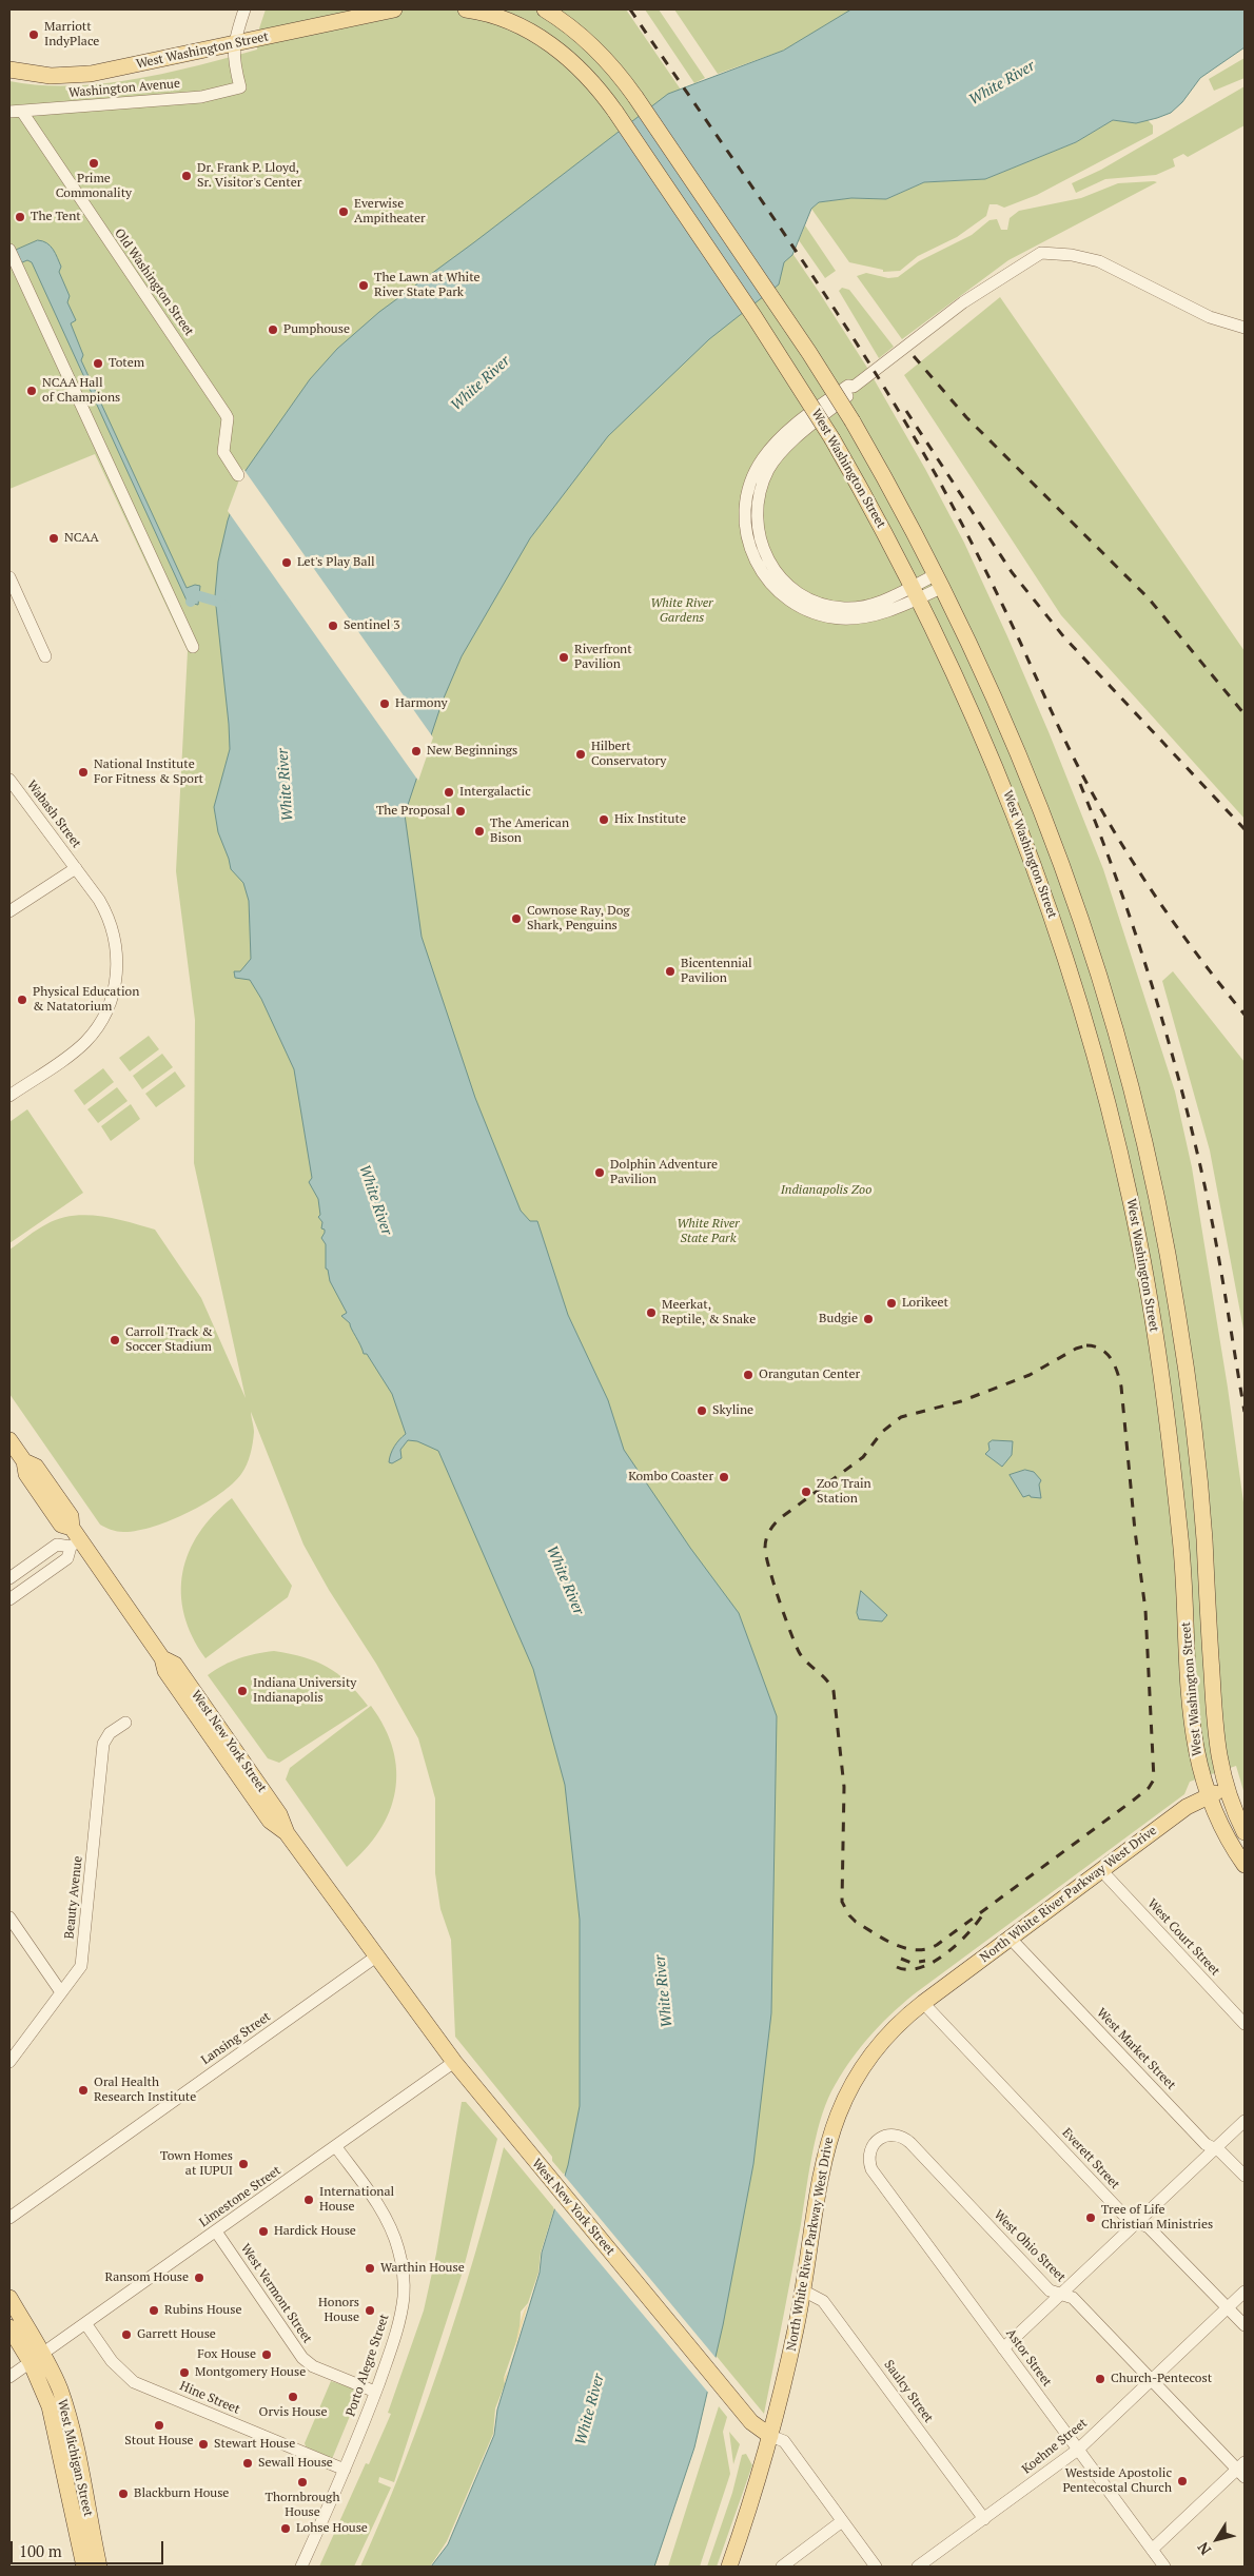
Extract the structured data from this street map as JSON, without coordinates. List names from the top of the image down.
{
  "streets": {
    "main road": [
      "West Washington Street",
      "West New York Street",
      "North White River Parkway West Drive",
      "West Michigan Street"
    ],
    "street": [
      "Washington Avenue",
      "Old Washington Street",
      "Wabash Street",
      "Beauty Avenue",
      "West Court Street",
      "Lansing Street",
      "West Market Street",
      "Everett Street",
      "Limestone Street",
      "West Ohio Street",
      "West Vermont Street",
      "Astor Street",
      "Porto Alegre Street",
      "Saulcy Street",
      "Hine Street",
      "Koehne Street"
    ]
  },
  "crossings": [
    ["West Washington Street", "Washington Avenue"],
    ["West Washington Street", "North White River Parkway West Drive"],
    ["Washington Avenue", "Old Washington Street"],
    ["West New York Street", "North White River Parkway West Drive"],
    ["West New York Street", "Lansing Street"],
    ["West New York Street", "Limestone Street"],
    ["North White River Parkway West Drive", "West Court Street"],
    ["North White River Parkway West Drive", "West Market Street"],
    ["North White River Parkway West Drive", "Everett Street"],
    ["North White River Parkway West Drive", "Saulcy Street"],
    ["Everett Street", "Koehne Street"],
    ["Limestone Street", "West Vermont Street"],
    ["Limestone Street", "Porto Alegre Street"],
    ["Limestone Street", "Hine Street"],
    ["Limestone Street", "West Michigan Street"],
    ["West Ohio Street", "Astor Street"],
    ["West Ohio Street", "Koehne Street"],
    ["West Vermont Street", "Porto Alegre Street"],
    ["Astor Street", "Koehne Street"],
    ["Porto Alegre Street", "Hine Street"],
    ["Saulcy Street", "Koehne Street"]
  ],
  "water": ["White River"],
  "parks": ["White River Gardens", "Indianapolis Zoo", "White River State Park"],
  "places": [
    "Marriott IndyPlace",
    "Prime Commonality",
    "Dr. Frank P. Lloyd, Sr. Visitor's Center",
    "Everwise Ampitheater",
    "The Tent",
    "The Lawn at White River State Park",
    "Pumphouse",
    "Totem",
    "NCAA Hall of Champions",
    "NCAA",
    "Let's Play Ball",
    "Sentinel 3",
    "Riverfront Pavilion",
    "Harmony",
    "New Beginnings",
    "Hilbert Conservatory",
    "National Institute For Fitness & Sport",
    "Intergalactic",
    "The Proposal",
    "Hix Institute",
    "The American Bison",
    "Cownose Ray, Dog Shark, Penguins",
    "Bicentennial Pavilion",
    "Physical Education & Natatorium",
    "Dolphin Adventure Pavilion",
    "Lorikeet",
    "Meerkat, Reptile, & Snake",
    "Budgie",
    "Carroll Track & Soccer Stadium",
    "Orangutan Center",
    "Skyline",
    "Kombo Coaster",
    "Zoo Train Station",
    "Indiana University Indianapolis",
    "Oral Health Research Institute",
    "Town Homes at IUPUI",
    "International House",
    "Tree of Life Christian Ministries",
    "Hardick House",
    "Warthin House",
    "Ransom House",
    "Rubins House",
    "Honors House",
    "Garrett House",
    "Fox House",
    "Montgomery House",
    "Church-Pentecost",
    "Orvis House",
    "Stout House",
    "Stewart House",
    "Sewall House",
    "Westside Apostolic Pentecostal Church",
    "Thornbrough House",
    "Blackburn House",
    "Lohse House"
  ],
  "scale_bar": "100 m",
  "north": "bottom left"
}
